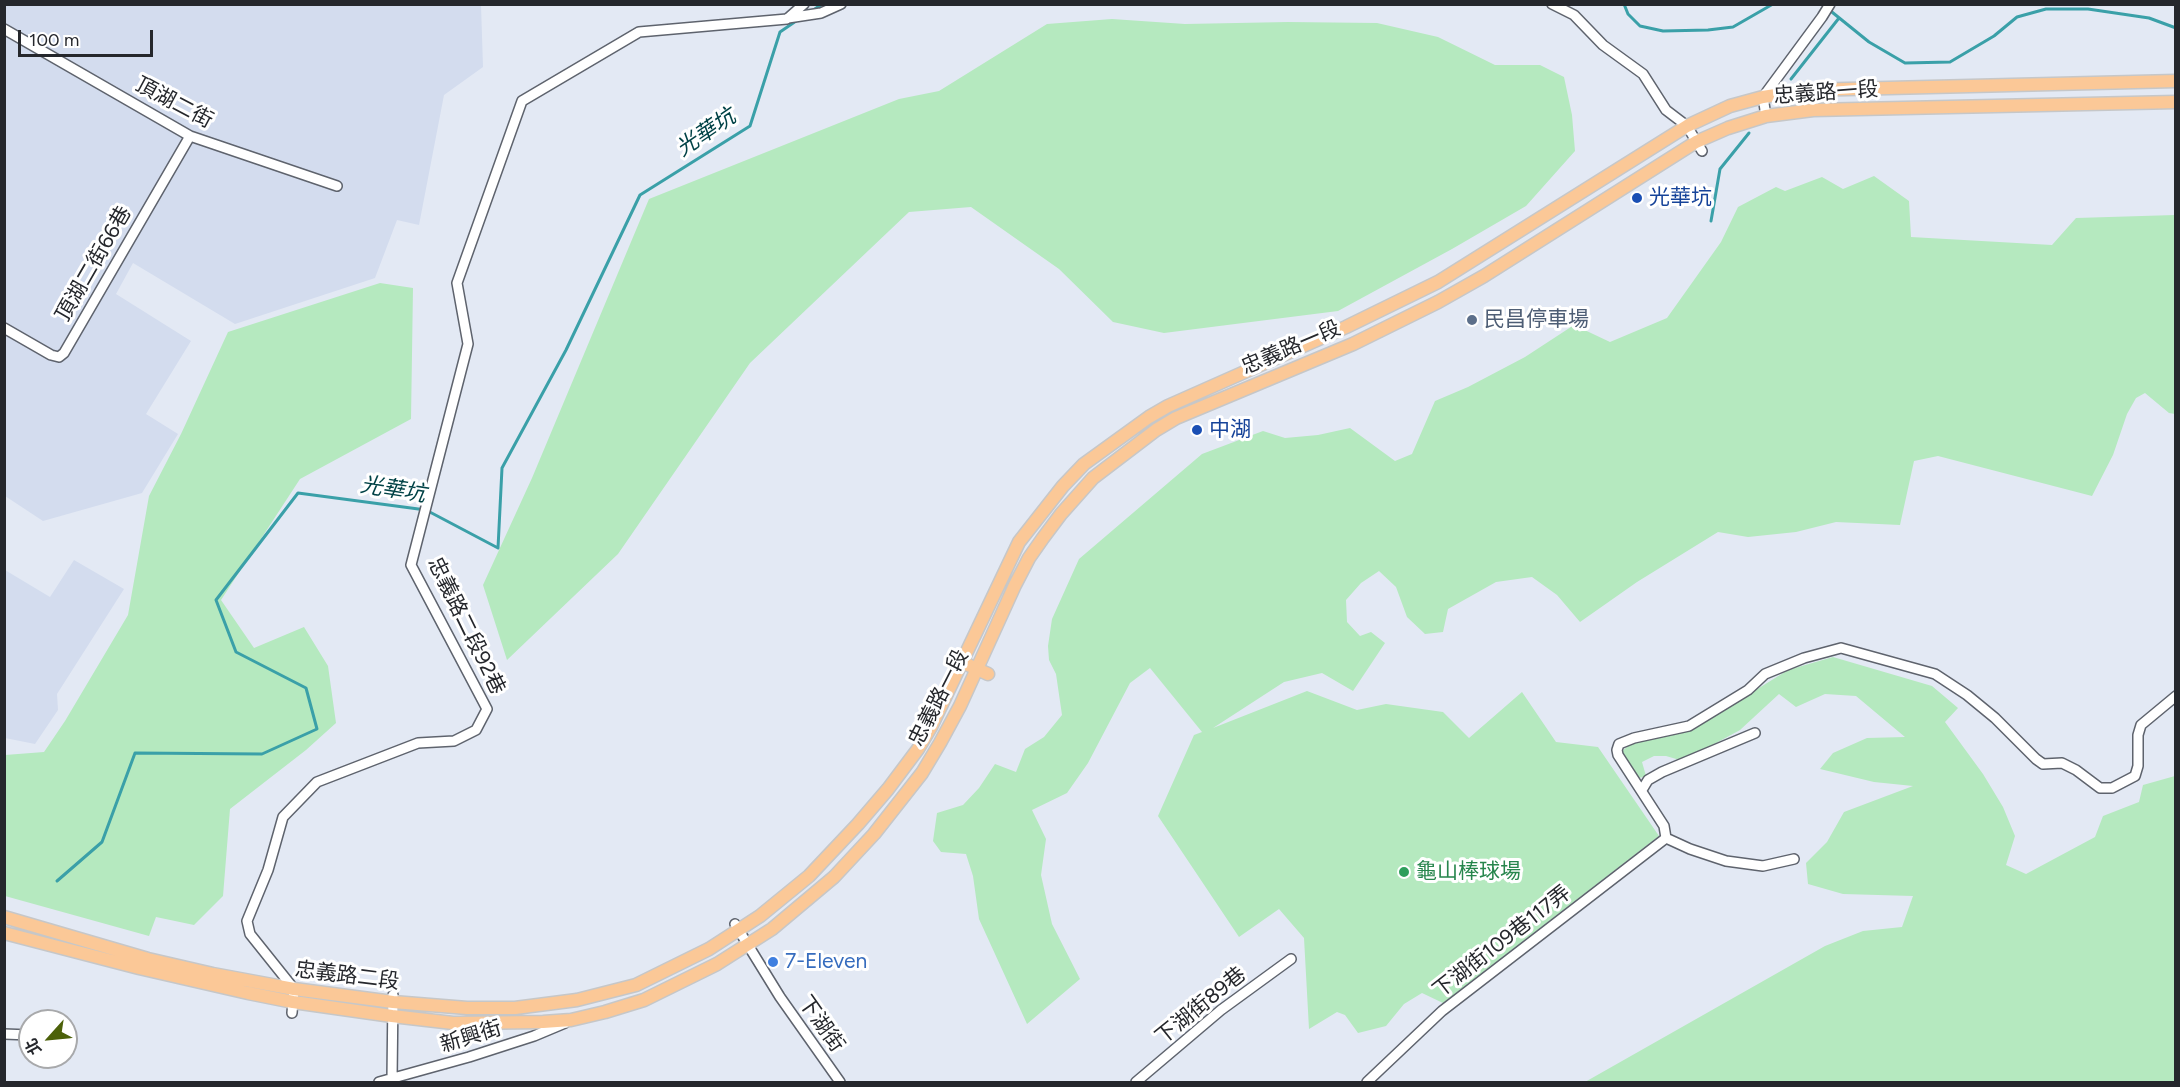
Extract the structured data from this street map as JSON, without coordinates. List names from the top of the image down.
{
  "streets": {
    "main road": ["忠義路一段", "忠義路二段"],
    "street": [
      "頂湖二街",
      "頂湖二街66巷",
      "忠義路二段92巷",
      "下湖街109巷117弄",
      "下湖街89巷",
      "下湖街",
      "新興街"
    ]
  },
  "crossings": [
    ["忠義路一段", "忠義路二段"],
    ["忠義路一段", "下湖街"],
    ["頂湖二街", "頂湖二街66巷"],
    ["忠義路二段92巷", "忠義路二段"],
    ["忠義路二段", "下湖街"],
    ["忠義路二段", "新興街"]
  ],
  "water": ["光華坑"],
  "places": [
    "光華坑",
    "民昌停車場",
    "中湖",
    "龜山棒球場",
    "7-Eleven"
  ],
  "scale_bar": "100 m",
  "north": "bottom left"
}
